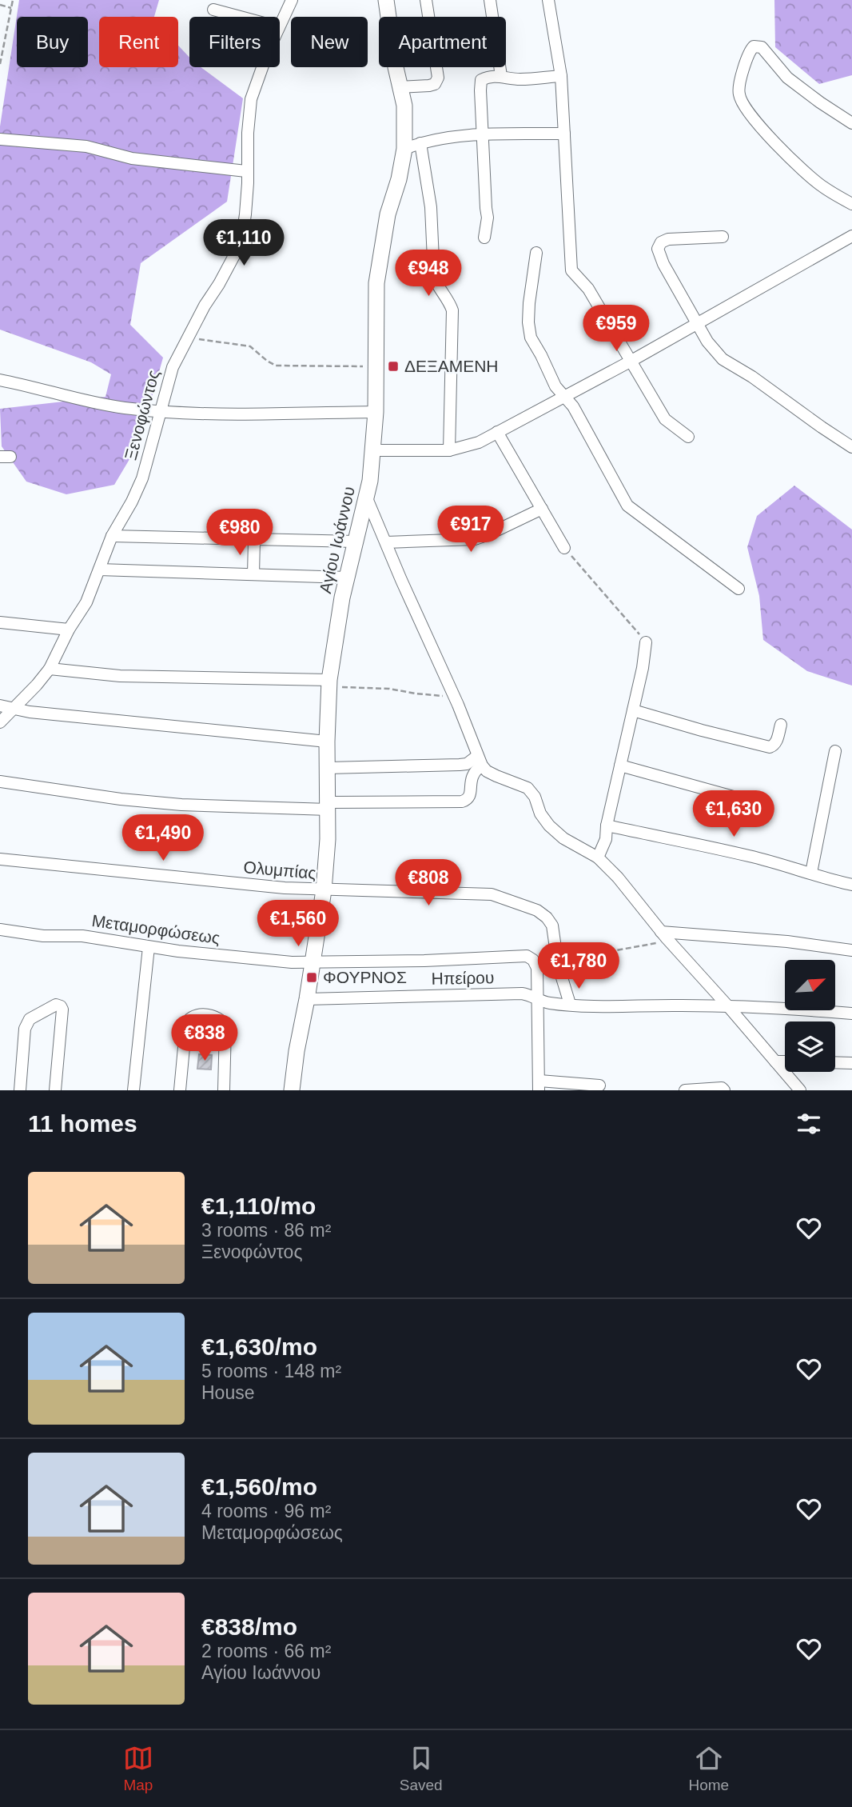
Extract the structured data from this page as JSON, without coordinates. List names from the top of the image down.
{
  "streets": {
    "street": [
      "Ξενοφώντος",
      "Αγίου Ιωάννου",
      "Ολυμπίας",
      "Μεταμορφώσεως",
      "Ηπείρου"
    ]
  },
  "crossings": [
    ["Αγίου Ιωάννου", "Ολυμπίας"],
    ["Αγίου Ιωάννου", "Μεταμορφώσεως"],
    ["Αγίου Ιωάννου", "Ηπείρου"],
    ["Μεταμορφώσεως", "Ηπείρου"]
  ],
  "places": {
    "transit": ["ΔΕΞΑΜΕΝΗ", "ΦΟΥΡΝΟΣ"]
  },
  "north": "top right",
  "page": {
    "chip": [
      "Buy",
      "Rent",
      "Filters",
      "New",
      "Apartment"
    ],
    "price": [
      "€1,110",
      "€948",
      "€959",
      "€917",
      "€980",
      "€1,630",
      "€1,490",
      "€808",
      "€1,560",
      "€1,780",
      "€838"
    ],
    "heading": "11 homes",
    "list": [
      {
        "name": "€1,110/mo",
        "note": "3 rooms · 86 m² · Ξενοφώντος"
      },
      {
        "name": "€1,630/mo",
        "note": "5 rooms · 148 m² · House"
      },
      {
        "name": "€1,560/mo",
        "note": "4 rooms · 96 m² · Μεταμορφώσεως"
      },
      {
        "name": "€838/mo",
        "note": "2 rooms · 66 m² · Αγίου Ιωάννου"
      }
    ],
    "tabs": ["Map", "Saved", "Home"]
  }
}
